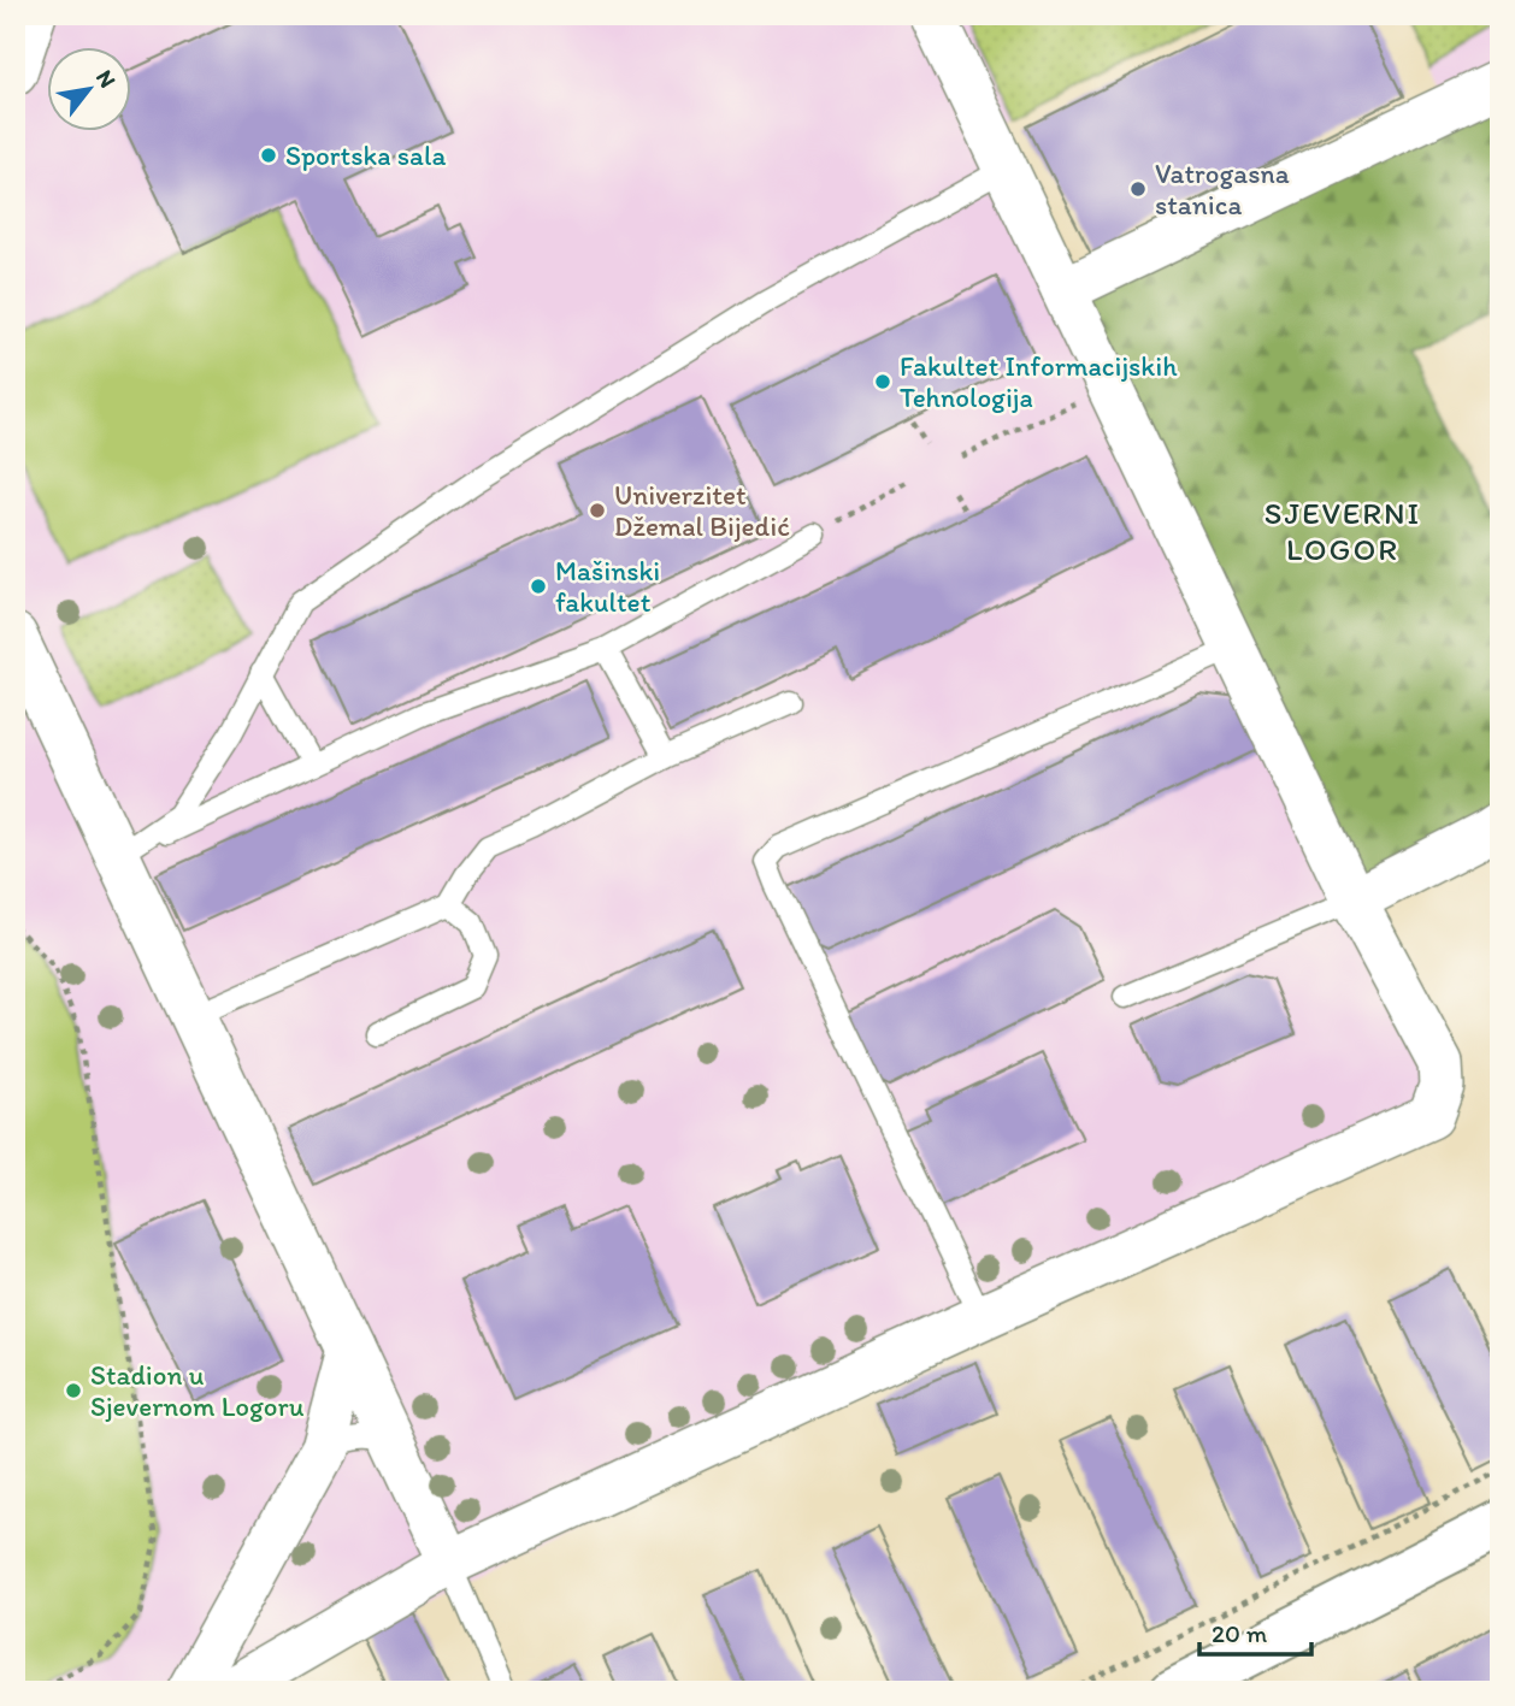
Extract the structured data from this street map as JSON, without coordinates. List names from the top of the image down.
{
  "districts": ["SJEVERNI LOGOR"],
  "places": [
    "Sportska sala",
    "Vatrogasna stanica",
    "Fakultet Informacijskih Tehnologija",
    "Univerzitet Džemal Bijedić",
    "Mašinski fakultet",
    "Stadion u Sjevernom Logoru"
  ],
  "scale_bar": "20 m",
  "north": "top right"
}
